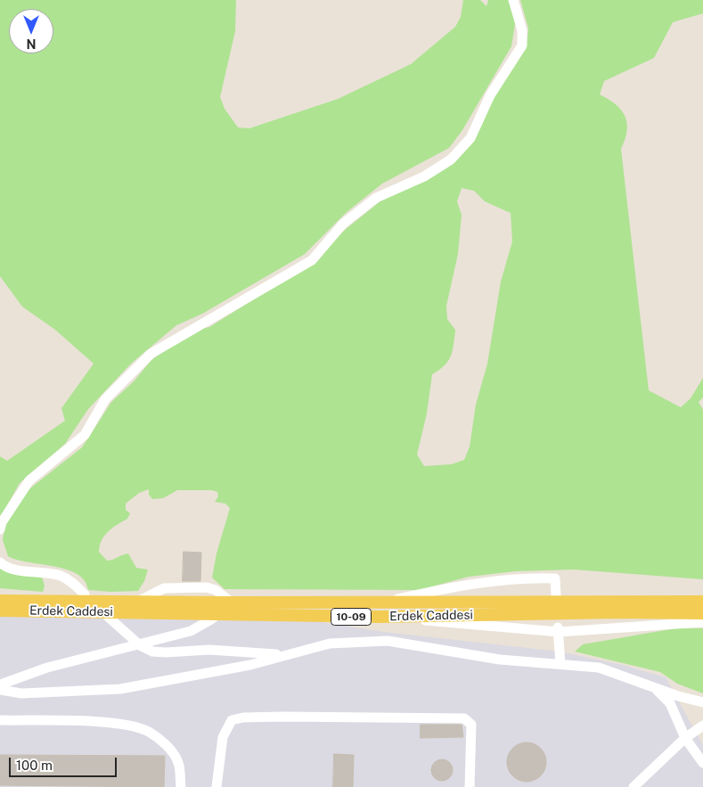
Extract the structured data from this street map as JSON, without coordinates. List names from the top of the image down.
{
  "streets": {
    "main road": ["Erdek Caddesi", "10-09"]
  },
  "scale_bar": "100 m",
  "north": "bottom"
}
